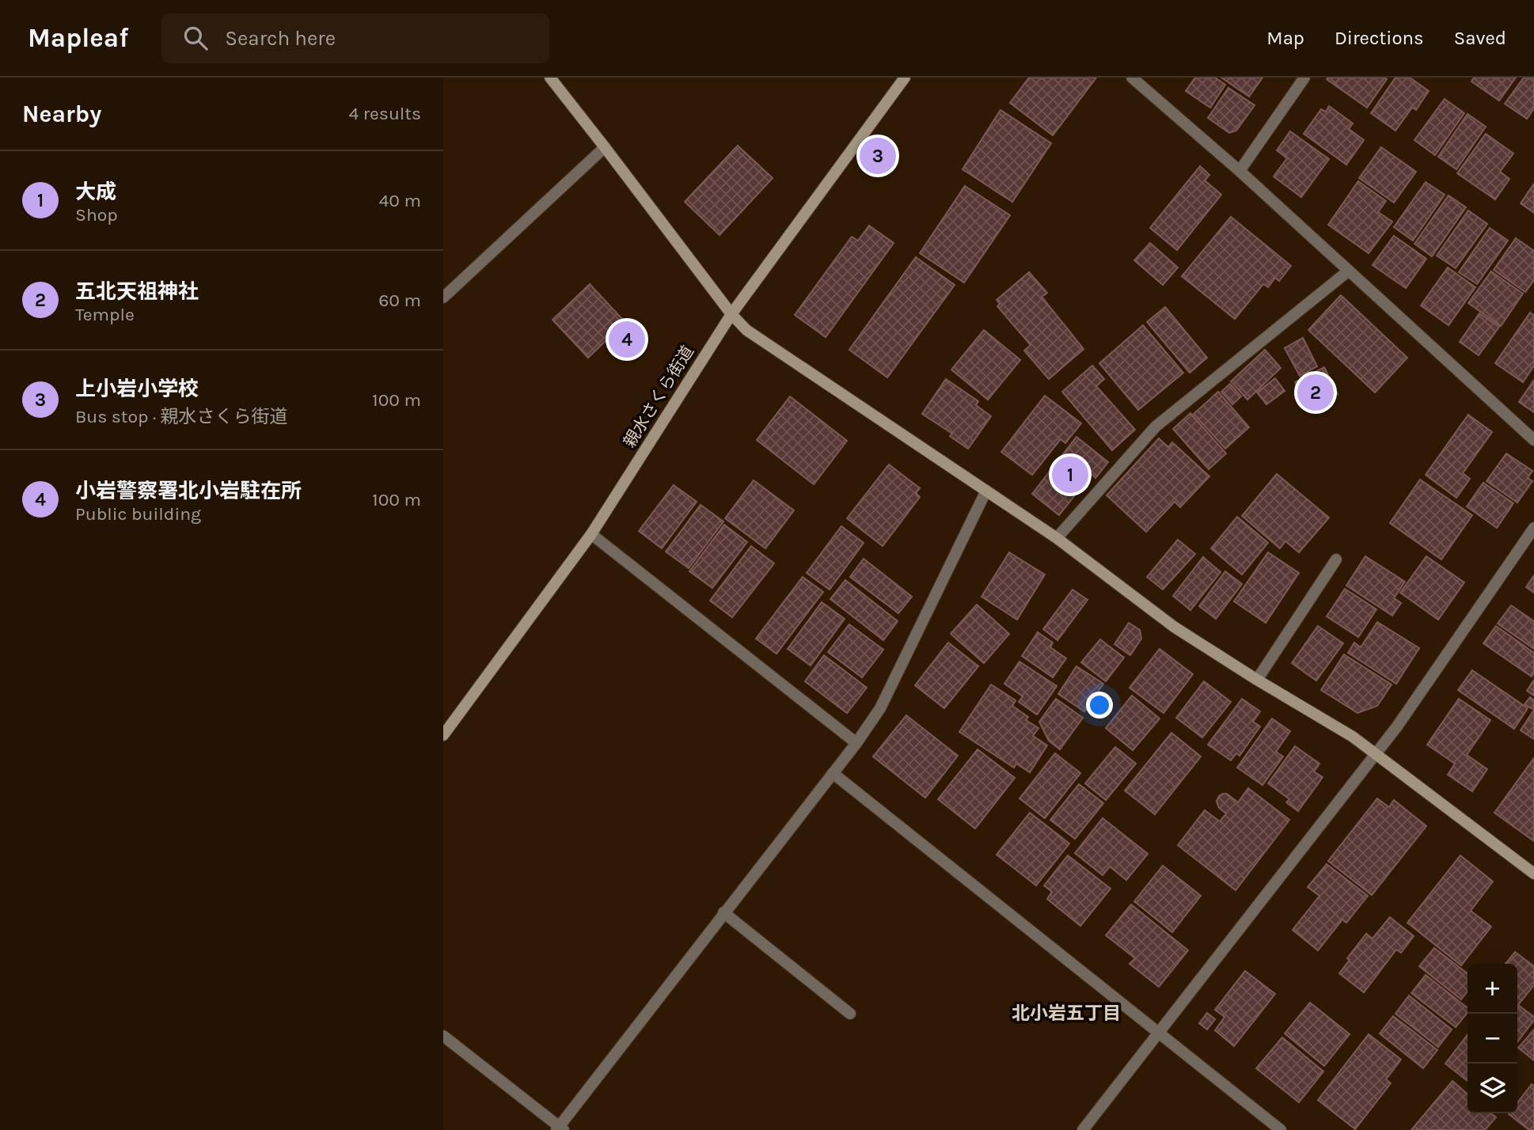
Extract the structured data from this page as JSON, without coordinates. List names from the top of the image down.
{
  "streets": {
    "street": ["親水さくら街道"]
  },
  "districts": ["北小岩五丁目"],
  "page": {
    "header": "Mapleaf",
    "search": "Search here",
    "nav": ["Map", "Directions", "Saved"],
    "heading": ["Nearby", "4 results"],
    "pins": [
      "3",
      "4",
      "2",
      "1"
    ],
    "list": [
      {
        "mark": "1",
        "name": "大成",
        "note": "Shop",
        "value": "40 m"
      },
      {
        "mark": "2",
        "name": "五北天祖神社",
        "note": "Temple",
        "value": "60 m"
      },
      {
        "mark": "3",
        "name": "上小岩小学校",
        "note": "Bus stop · 親水さくら街道",
        "value": "100 m"
      },
      {
        "mark": "4",
        "name": "小岩警察署北小岩駐在所",
        "note": "Public building",
        "value": "100 m"
      }
    ],
    "map_buttons": ["+", "−"]
  }
}
